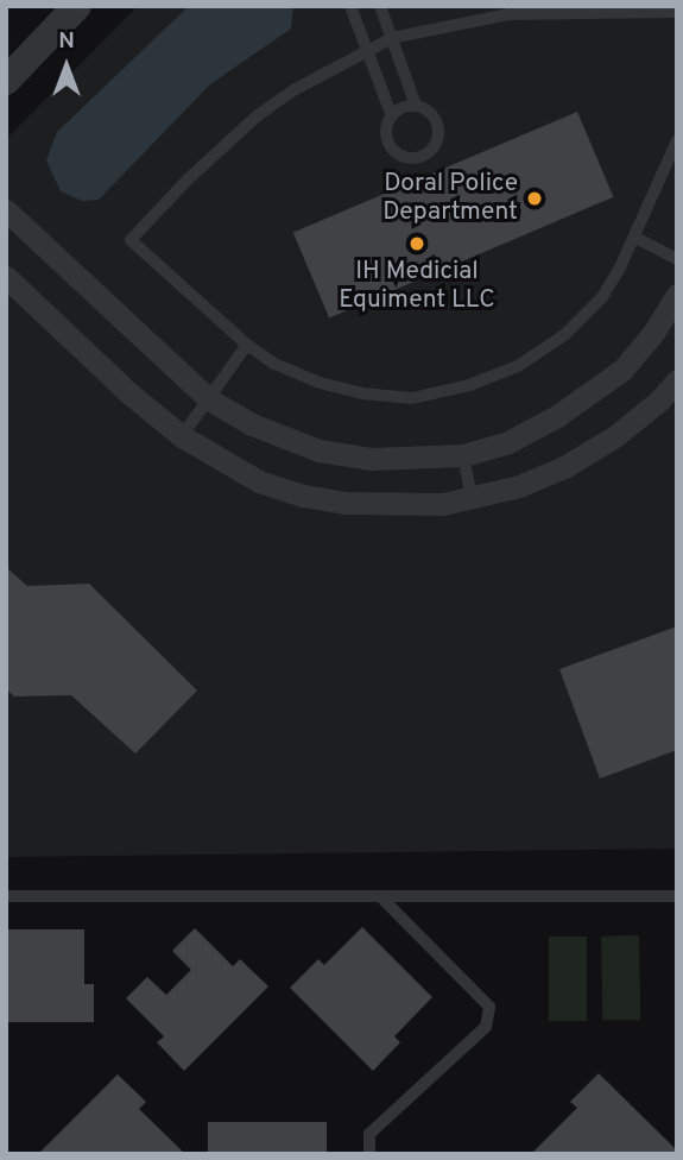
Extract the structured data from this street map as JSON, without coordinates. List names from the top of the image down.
{
  "places": ["Doral Police Department", "IH Medicial Equiment LLC"],
  "north": "top"
}
